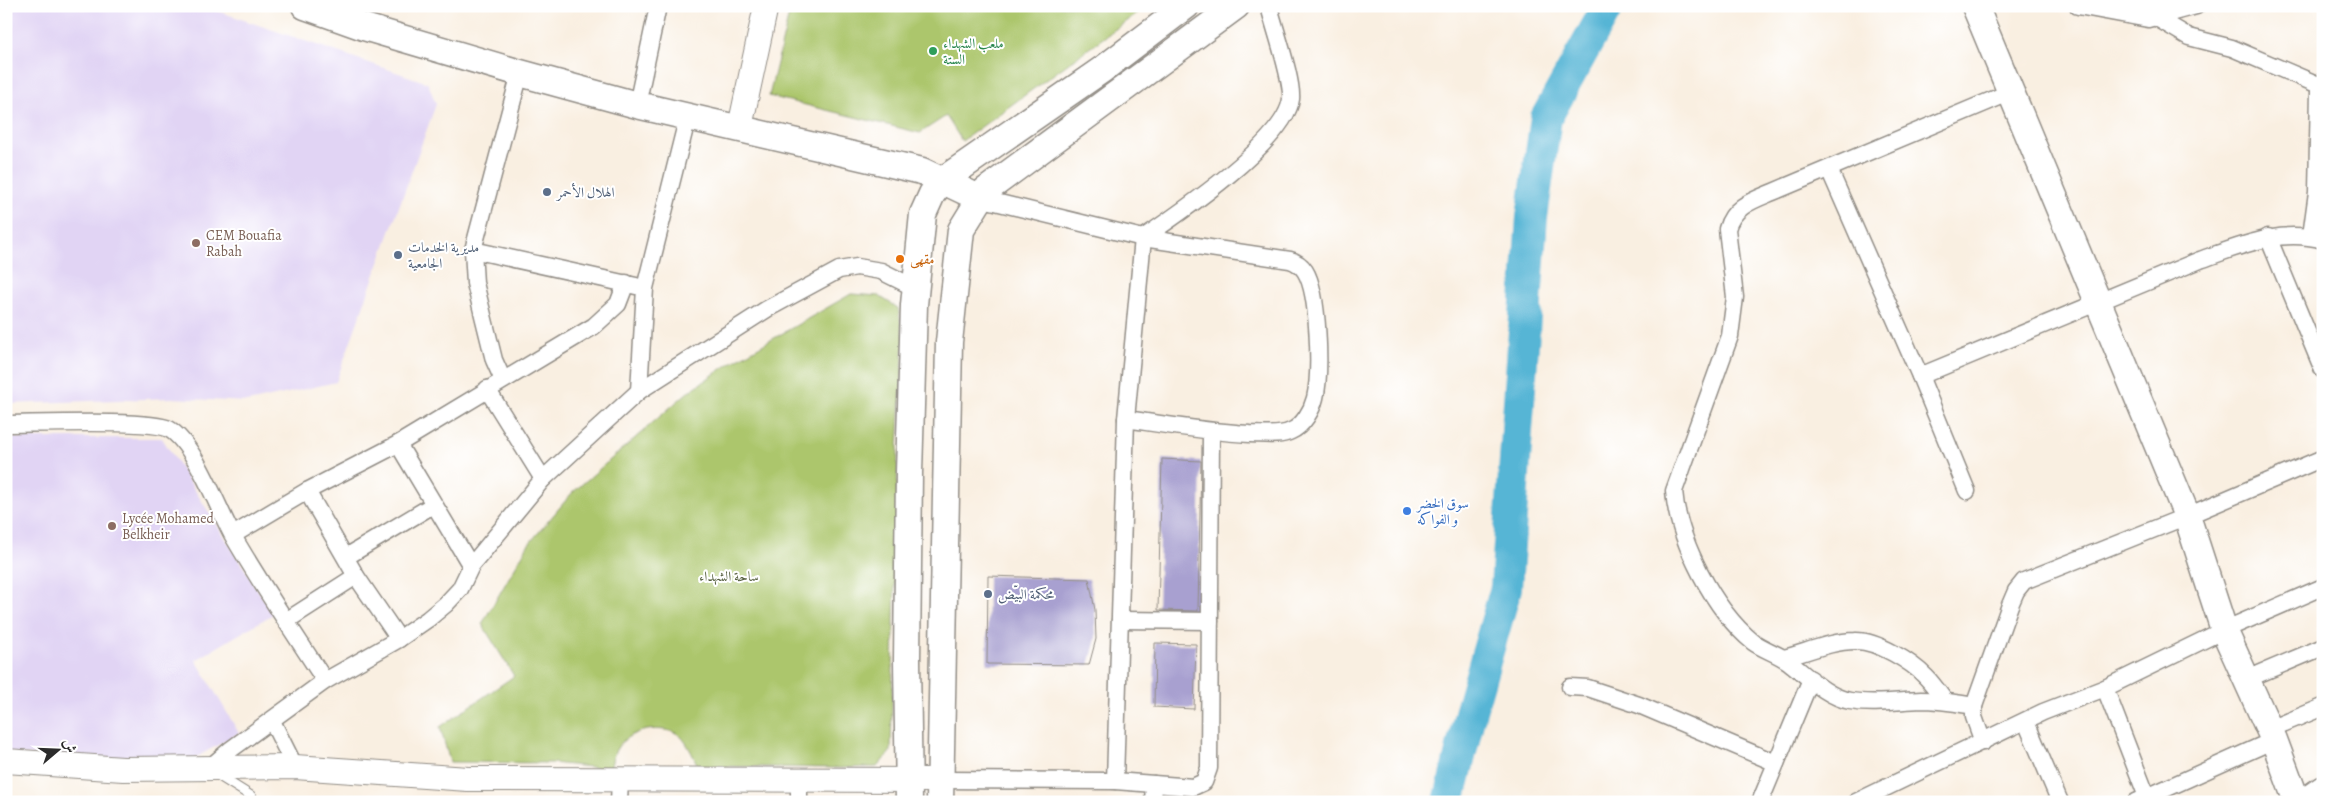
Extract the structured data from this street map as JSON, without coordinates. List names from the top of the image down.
{
  "parks": ["ساحة الشهداء"],
  "places": [
    "ملعب الشهداء الستة",
    "الهلال الأحمر",
    "CEM Bouafia Rabah",
    "مديرية الخدمات الجامعية",
    "مقهى",
    "سوق الخضر و الفواكه",
    "Lycée Mohamed Belkheir",
    "محكمة البيّض"
  ],
  "north": "right"
}
